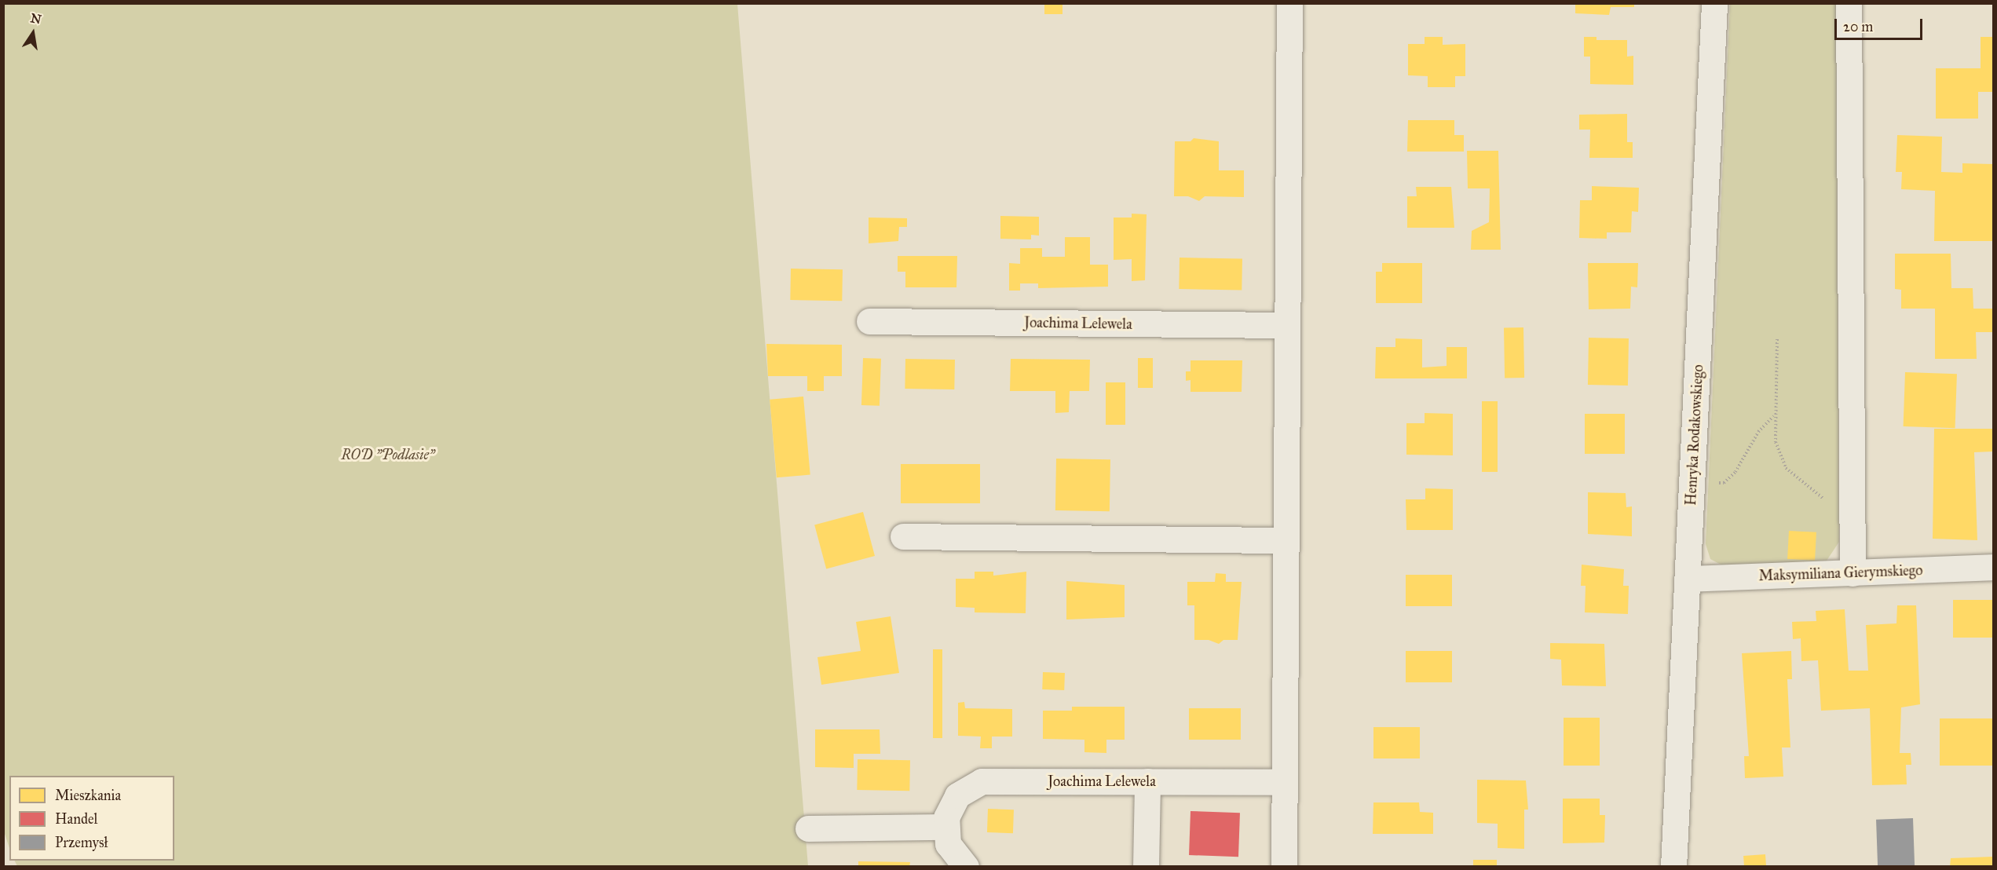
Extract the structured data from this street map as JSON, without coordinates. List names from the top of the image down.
{
  "streets": {
    "street": ["Joachima Lelewela", "Henryka Rodakowskiego", "Maksymiliana Gierymskiego"]
  },
  "crossings": [
    ["Henryka Rodakowskiego", "Maksymiliana Gierymskiego"]
  ],
  "parks": ["ROD \"Podlasie\""],
  "legend": ["Mieszkania", "Handel", "Przemysł"],
  "scale_bar": "20 m",
  "north": "top"
}
